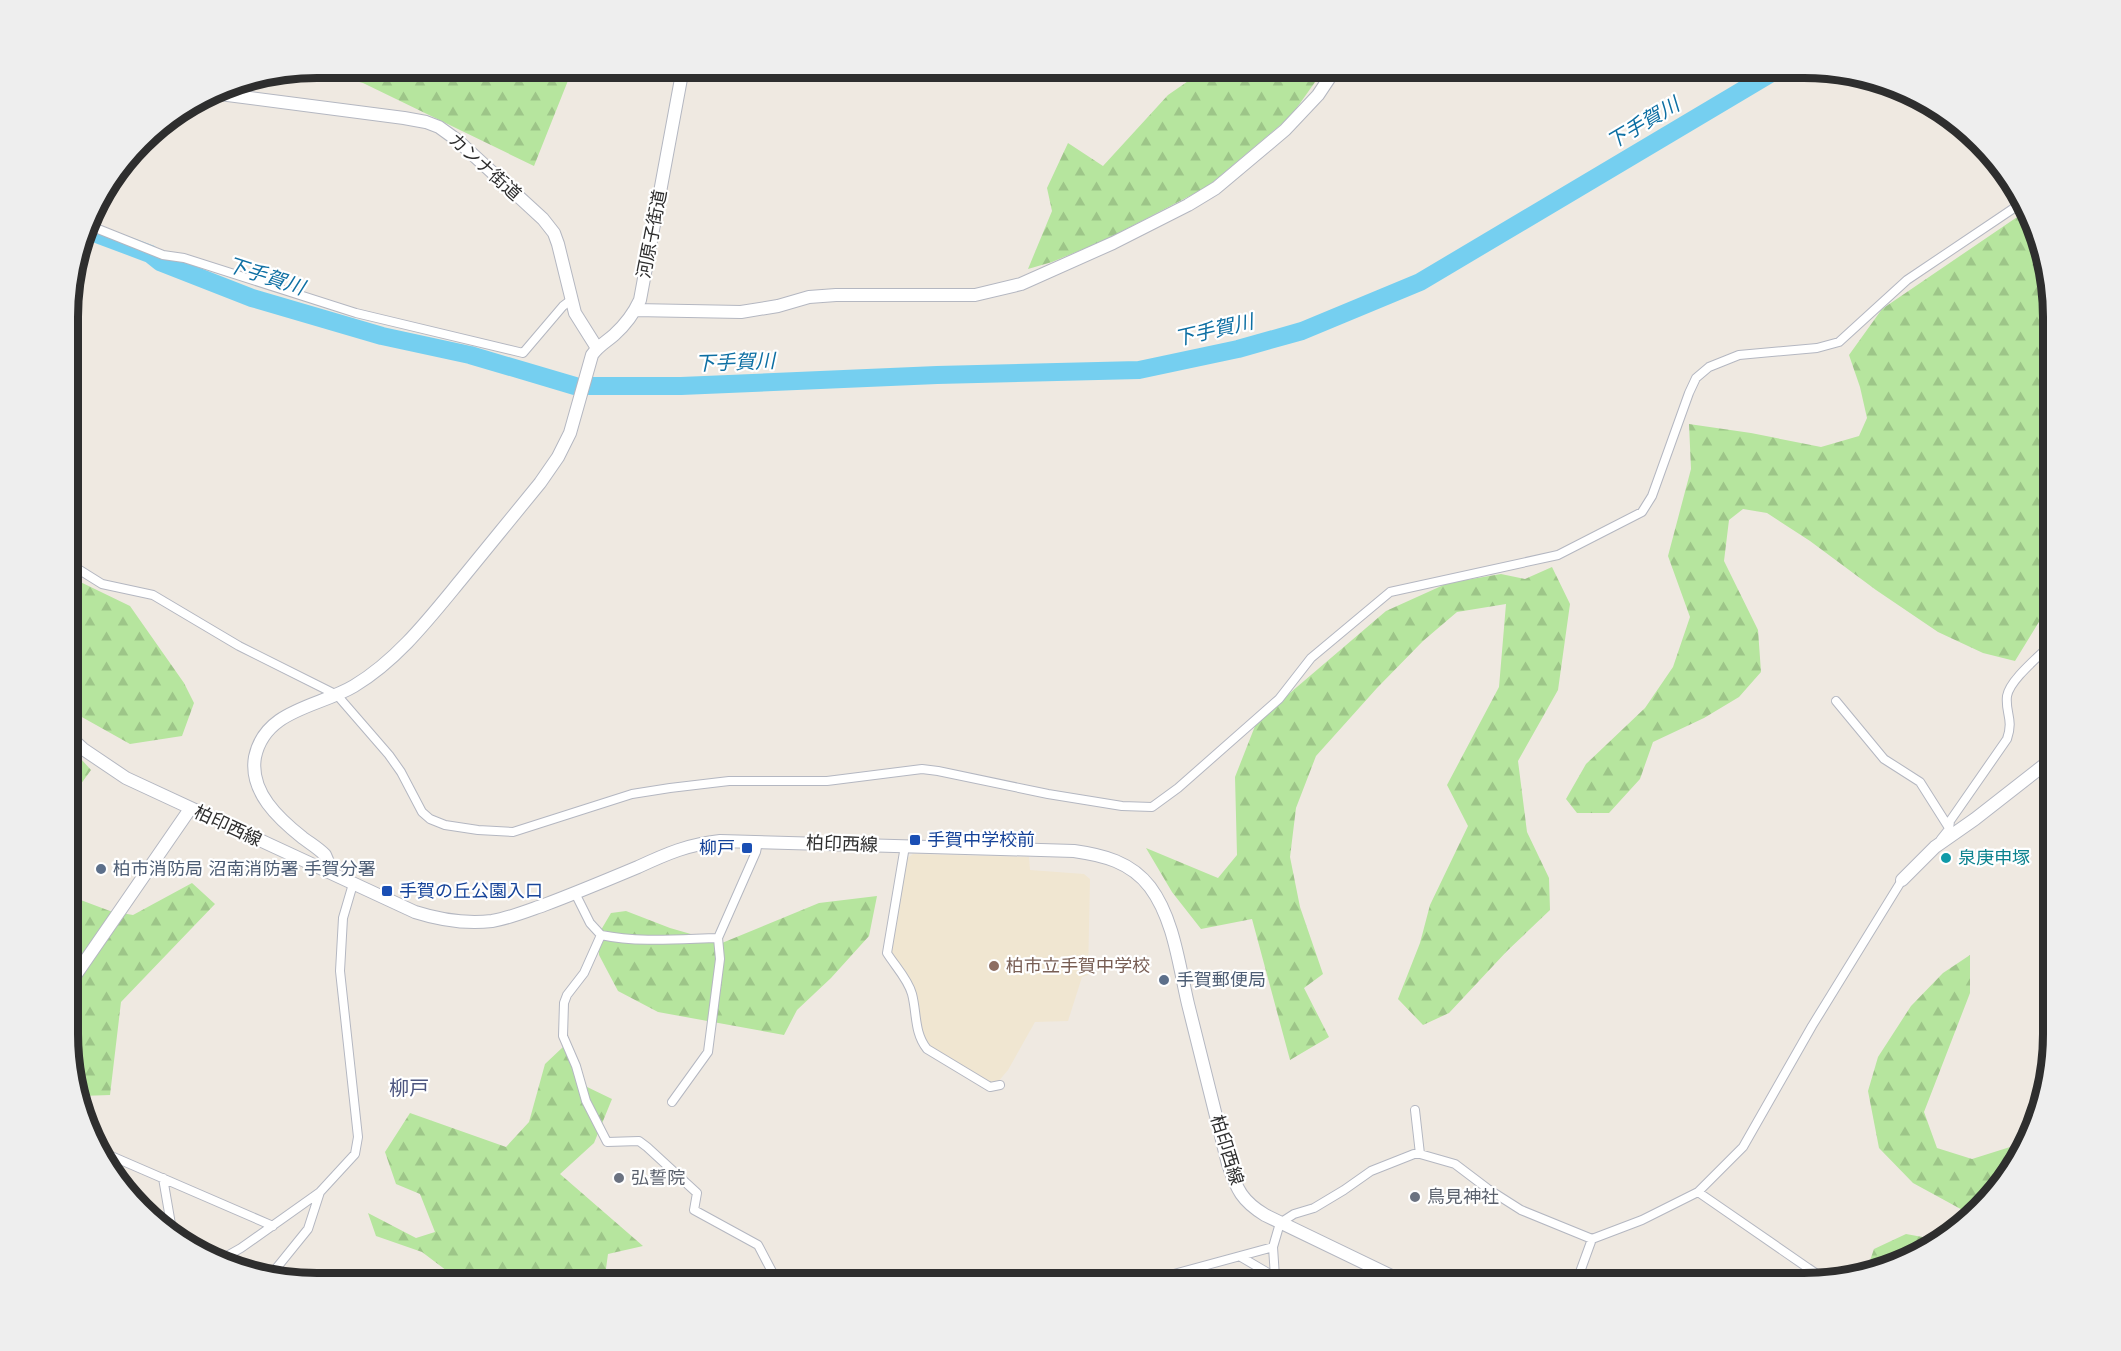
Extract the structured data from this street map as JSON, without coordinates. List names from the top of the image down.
{
  "streets": {
    "street": ["カンナ街道", "河原子街道", "柏印西線"]
  },
  "crossings": [
    ["カンナ街道", "河原子街道"],
    ["河原子街道", "柏印西線"]
  ],
  "districts": ["柳戸"],
  "water": ["下手賀川"],
  "places": {
    "transit": ["手賀中学校前", "柳戸", "手賀の丘公園入口"],
    "other": [
      "泉庚申塚",
      "柏市消防局 沼南消防署 手賀分署",
      "柏市立手賀中学校",
      "手賀郵便局",
      "弘誓院",
      "鳥見神社"
    ]
  }
}
